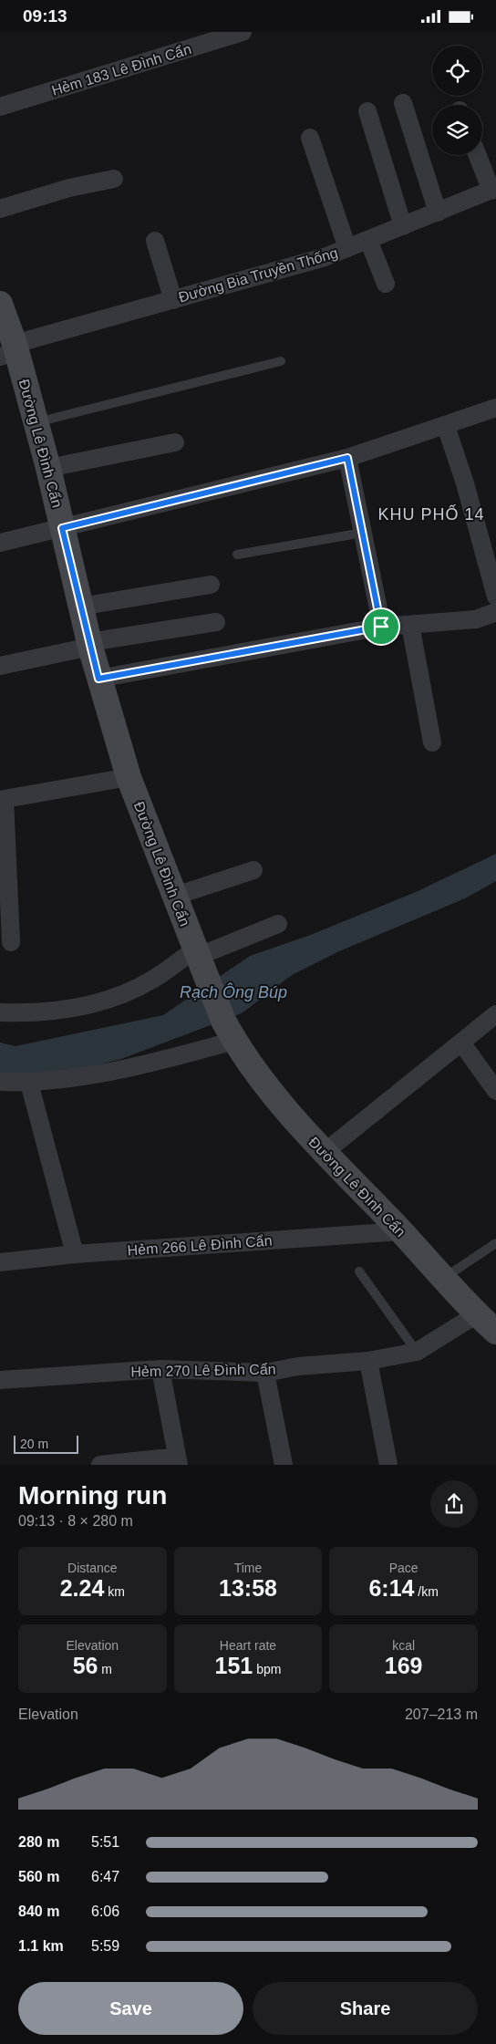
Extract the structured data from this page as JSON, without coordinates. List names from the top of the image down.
{
  "streets": {
    "street": [
      "Hẻm 183 Lê Đình Cẩn",
      "Đường Bia Truyền Thống",
      "Đường Lê Đình Cẩn",
      "Hẻm 266 Lê Đình Cẩn",
      "Hẻm 270 Lê Đình Cẩn"
    ]
  },
  "crossings": [
    ["Đường Bia Truyền Thống", "Đường Lê Đình Cẩn"],
    ["Đường Lê Đình Cẩn", "Hẻm 266 Lê Đình Cẩn"],
    ["Đường Lê Đình Cẩn", "Hẻm 270 Lê Đình Cẩn"]
  ],
  "districts": ["KHU PHỐ 14"],
  "water": ["Rạch Ông Búp"],
  "scale_bar": "20 m",
  "page": {
    "status": "09:13",
    "scale": "20 m",
    "heading": ["Morning run", "09:13 · 8 × 280 m"],
    "stats": [
      ["Distance", "2.24 km"],
      ["Time", "13:58"],
      ["Pace", "6:14 /km"],
      ["Elevation", "56 m"],
      ["Heart rate", "151 bpm"],
      ["kcal", "169"]
    ],
    "chart": ["Elevation", "207–213 m"],
    "list": [
      {
        "name": "280 m",
        "note": "5:51"
      },
      {
        "name": "560 m",
        "note": "6:47"
      },
      {
        "name": "840 m",
        "note": "6:06"
      },
      {
        "name": "1.1 km",
        "note": "5:59"
      }
    ],
    "buttons": ["Save", "Share"]
  }
}
